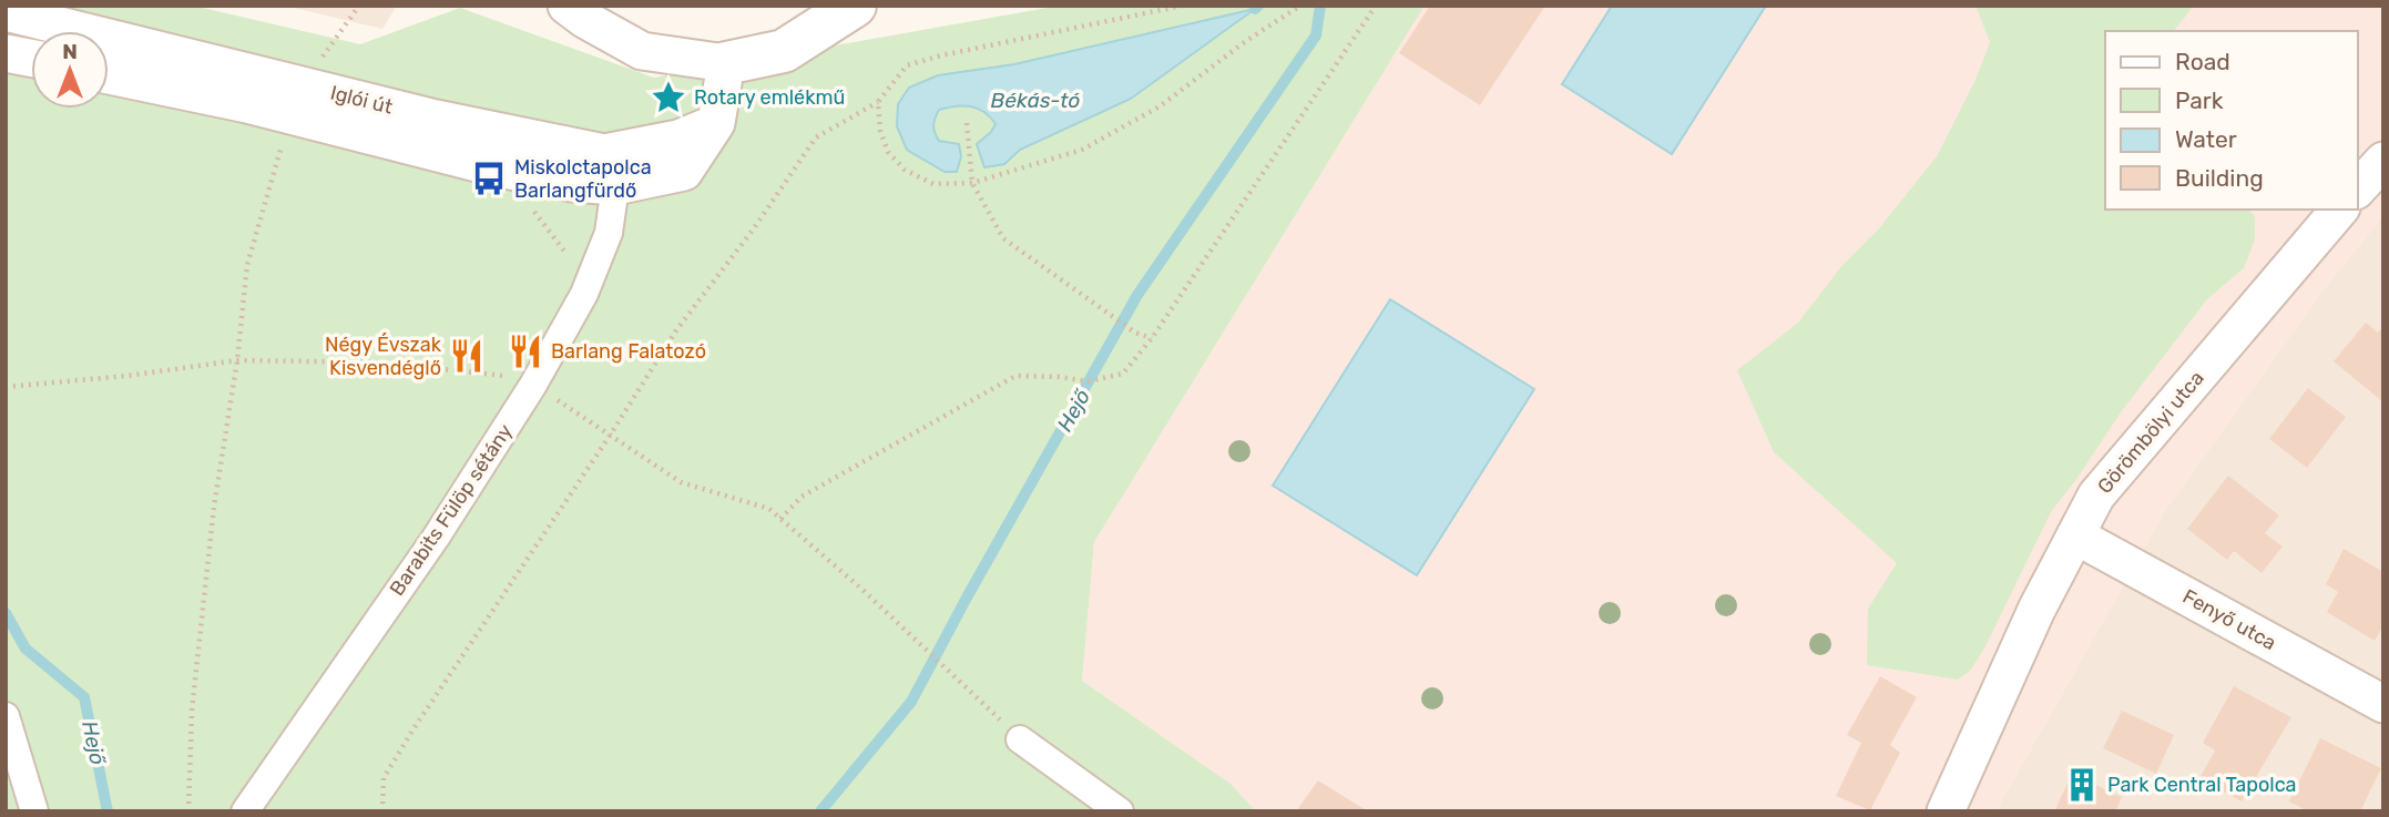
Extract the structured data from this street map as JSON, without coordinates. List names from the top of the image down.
{
  "streets": {
    "street": [
      "Iglói út",
      "Görömbölyi utca",
      "Barabits Fülöp sétány",
      "Fenyő utca"
    ]
  },
  "crossings": [
    ["Iglói út", "Barabits Fülöp sétány"],
    ["Görömbölyi utca", "Fenyő utca"]
  ],
  "water": ["Békás-tó", "Hejő"],
  "places": {
    "place": ["Rotary emlékmű"],
    "bus stop": ["Miskolctapolca Barlangfürdő"],
    "restaurant": ["Barlang Falatozó", "Négy Évszak Kisvendéglő"],
    "building": ["Park Central Tapolca"]
  },
  "legend": [
    "Road",
    "Park",
    "Water",
    "Building"
  ],
  "north": "top"
}
